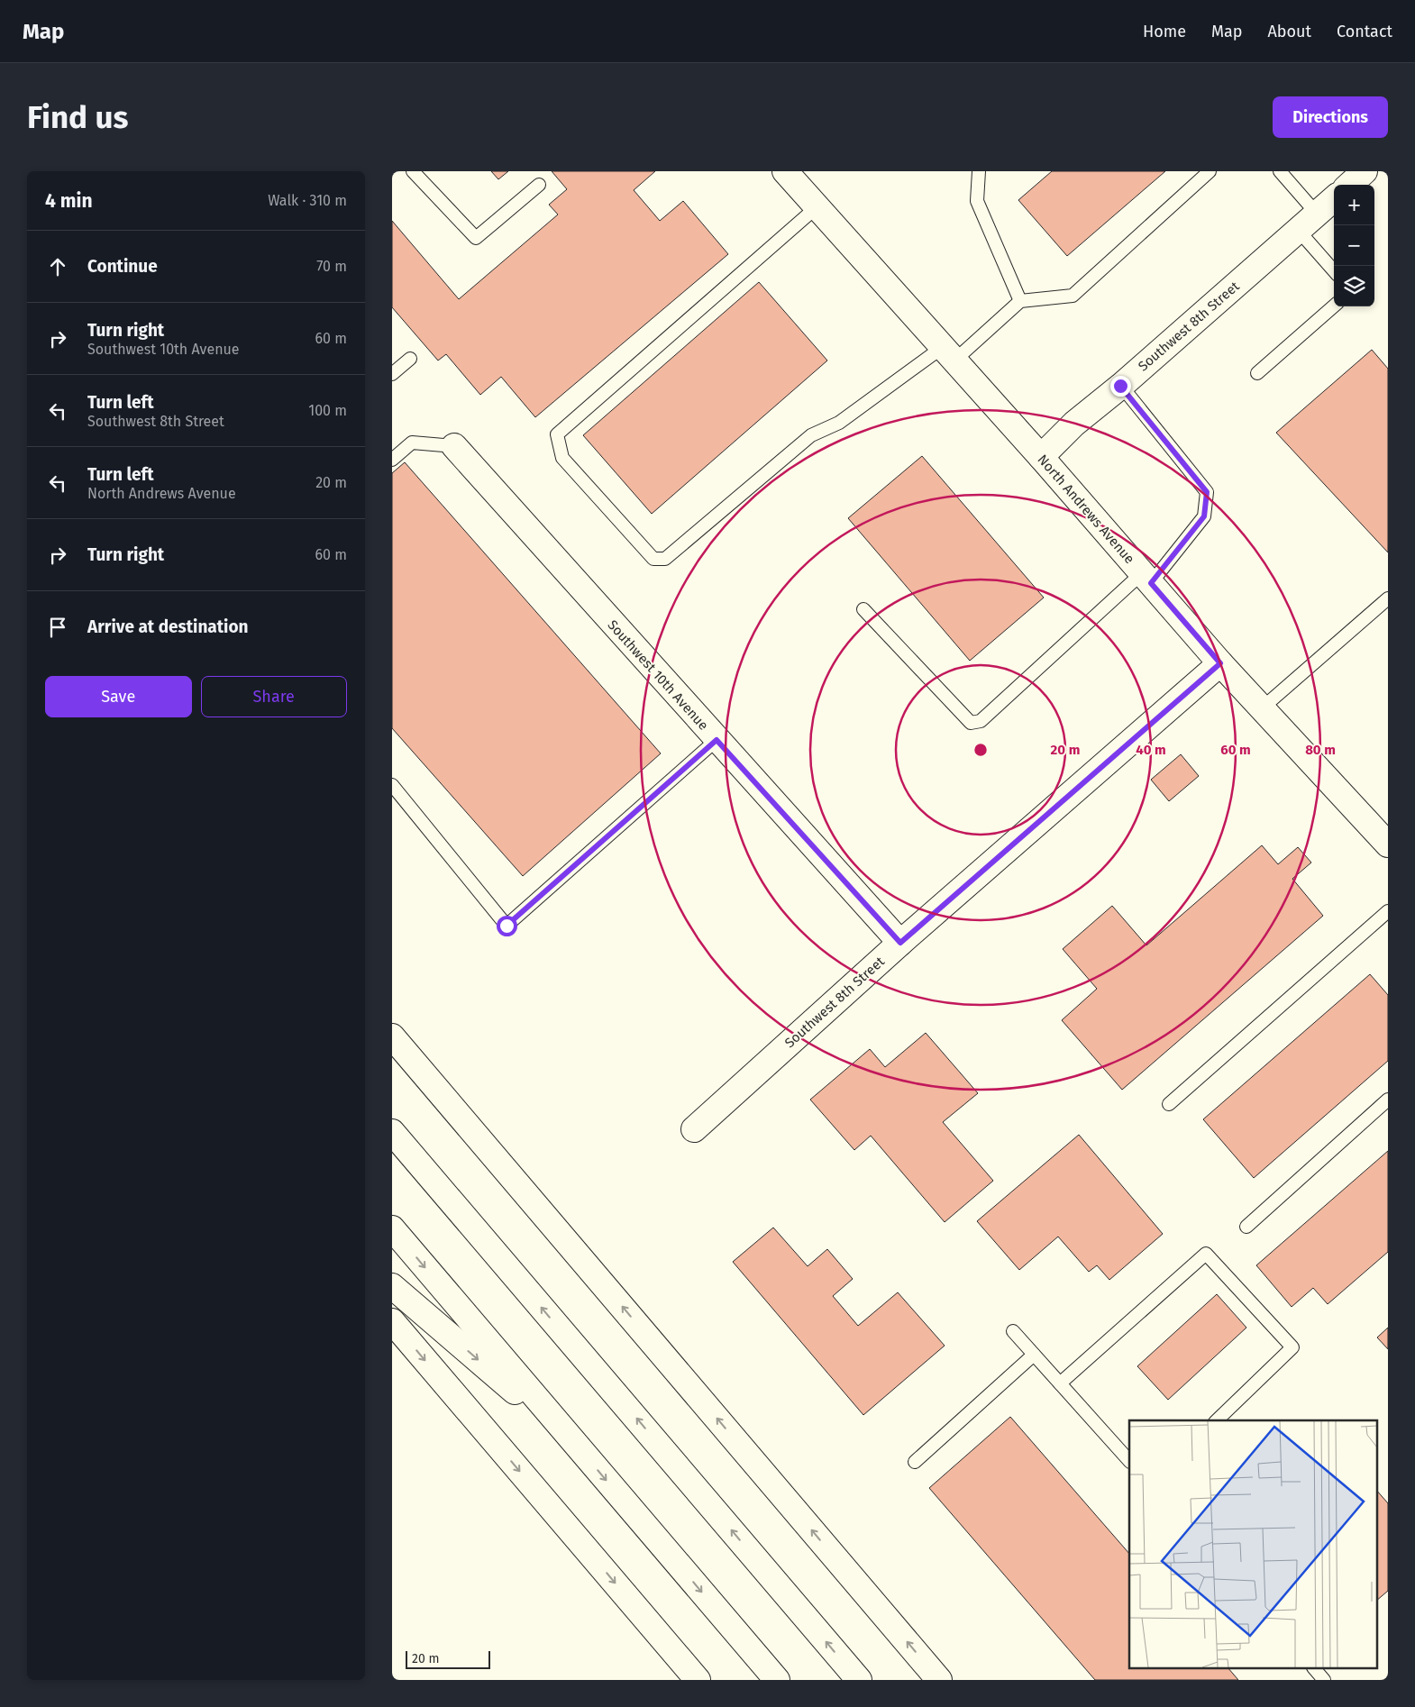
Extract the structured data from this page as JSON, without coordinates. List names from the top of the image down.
{
  "streets": {
    "main road": ["Southwest 8th Street", "North Andrews Avenue", "Southwest 10th Avenue"]
  },
  "crossings": [
    ["Southwest 8th Street", "North Andrews Avenue"],
    ["Southwest 8th Street", "Southwest 10th Avenue"]
  ],
  "scale_bar": "20 m",
  "page": {
    "header": "Map",
    "nav": [
      "Home",
      "Map",
      "About",
      "Contact"
    ],
    "buttons": [
      "Directions",
      ["Save", "Share"]
    ],
    "title": "Find us",
    "heading": ["4 min", "Walk · 310 m"],
    "map_buttons": ["+", "−"],
    "list": [
      ["Continue", "70 m"],
      ["Turn right", "Southwest 10th Avenue", "60 m"],
      ["Turn left", "Southwest 8th Street", "100 m"],
      ["Turn left", "North Andrews Avenue", "20 m"],
      ["Turn right", "60 m"],
      "Arrive at destination"
    ],
    "scale": "20 m"
  },
  "rings": [
    "20 m",
    "40 m",
    "60 m",
    "80 m"
  ]
}
